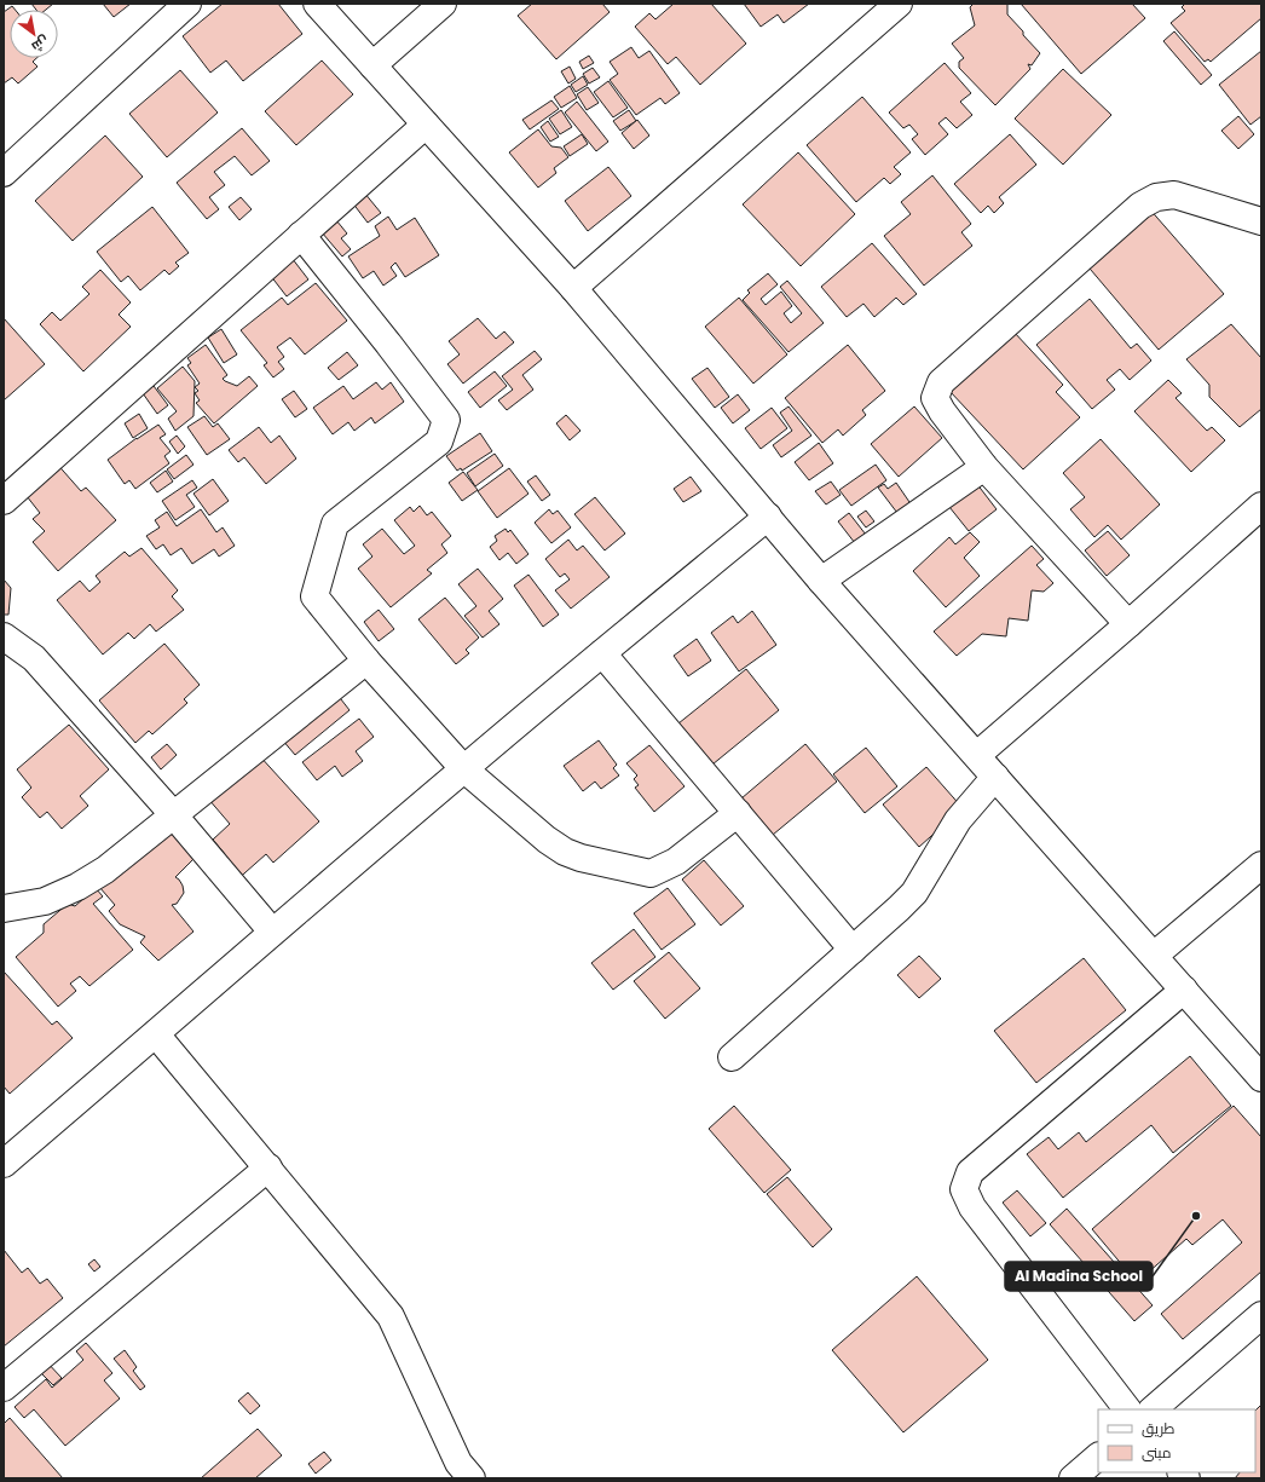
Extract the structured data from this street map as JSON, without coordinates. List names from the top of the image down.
{
  "places": ["Al Madina School"],
  "legend": ["طريق", "مبنى"],
  "north": "bottom right"
}
